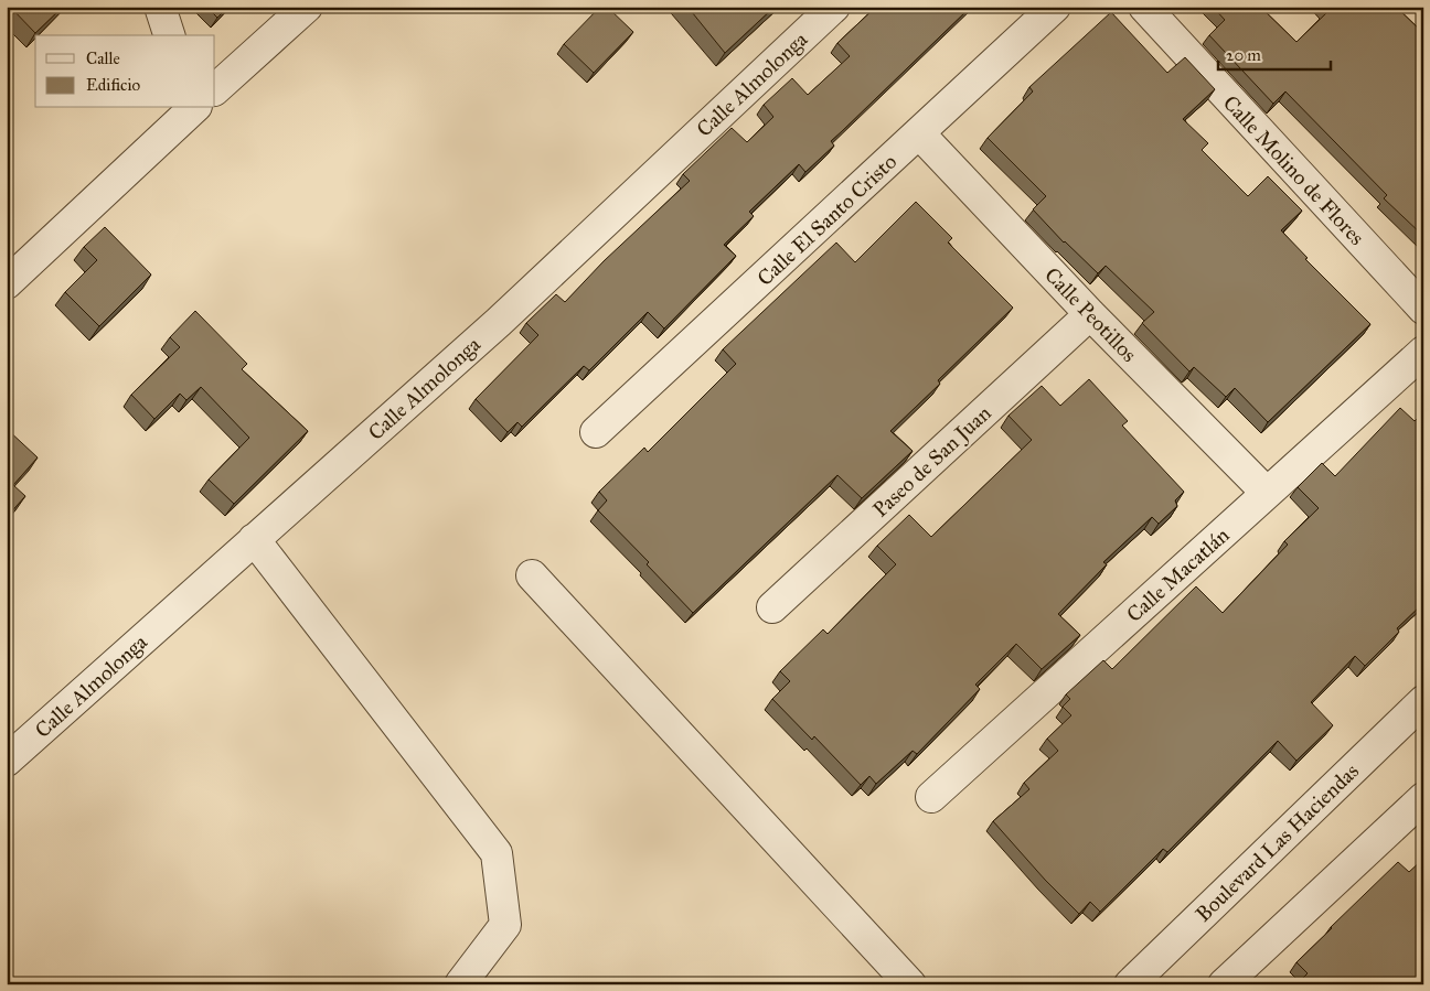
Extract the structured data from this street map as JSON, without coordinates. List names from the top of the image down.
{
  "streets": {
    "street": [
      "Calle Almolonga",
      "Calle Molino de Flores",
      "Calle El Santo Cristo",
      "Calle Peotillos",
      "Paseo de San Juan",
      "Calle Macatlán",
      "Boulevard Las Haciendas"
    ]
  },
  "crossings": [
    ["Calle El Santo Cristo", "Calle Peotillos"],
    ["Calle Peotillos", "Paseo de San Juan"],
    ["Calle Peotillos", "Calle Macatlán"]
  ],
  "legend": ["Calle", "Edificio"],
  "scale_bar": "20 m"
}
